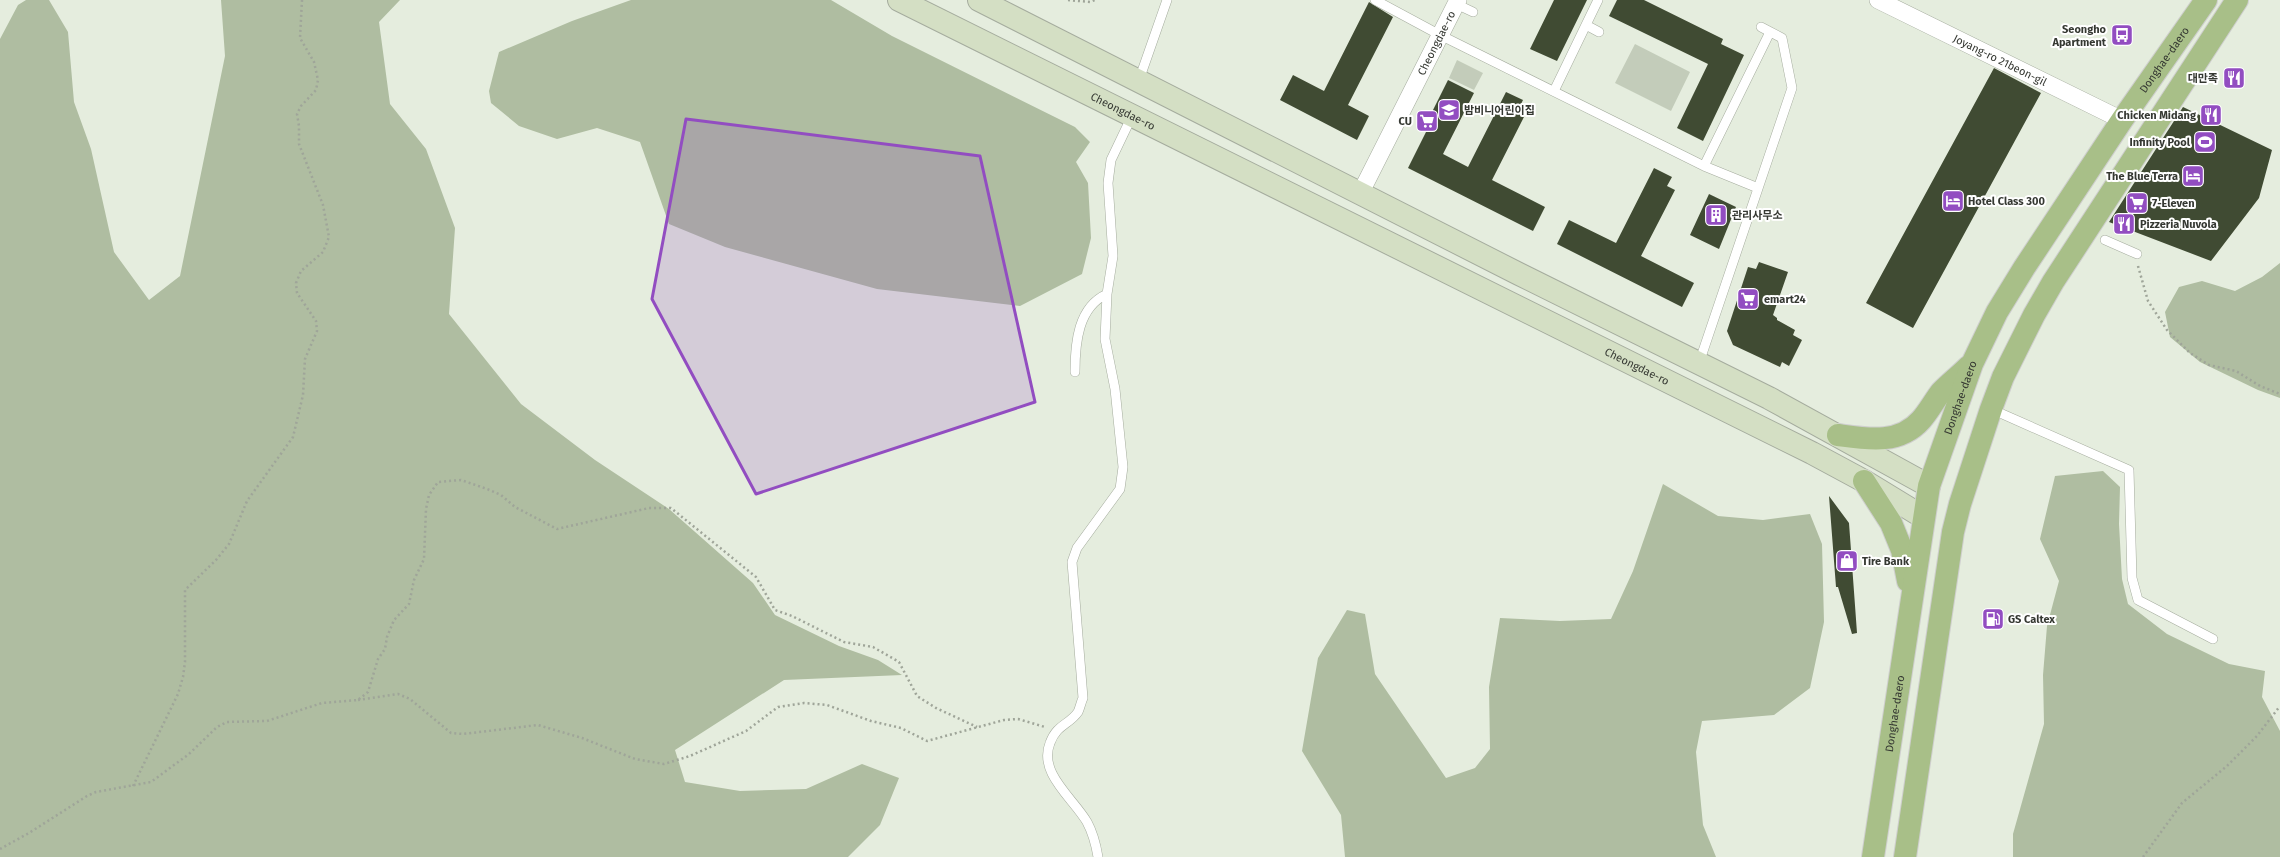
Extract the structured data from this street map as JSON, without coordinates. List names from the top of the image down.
{
  "streets": {
    "main road": ["Donghae-daero"],
    "street": ["Cheongdae-ro", "Joyang-ro 21beon-gil"]
  },
  "crossings": [
    ["Cheongdae-ro", "Donghae-daero"],
    ["Joyang-ro 21beon-gil", "Donghae-daero"]
  ],
  "places": {
    "bus stop": ["Seongho Apartment"],
    "restaurant": ["대만족", "Chicken Midang", "Pizzeria Nuvola"],
    "school or university": ["밤비니어린이집"],
    "supermarket": ["CU", "7-Eleven", "emart24"],
    "sports": ["Infinity Pool"],
    "hotel": ["The Blue Terra", "Hotel Class 300"],
    "building": ["관리사무소"],
    "shop": ["Tire Bank"],
    "fuel station": ["GS Caltex"]
  }
}
